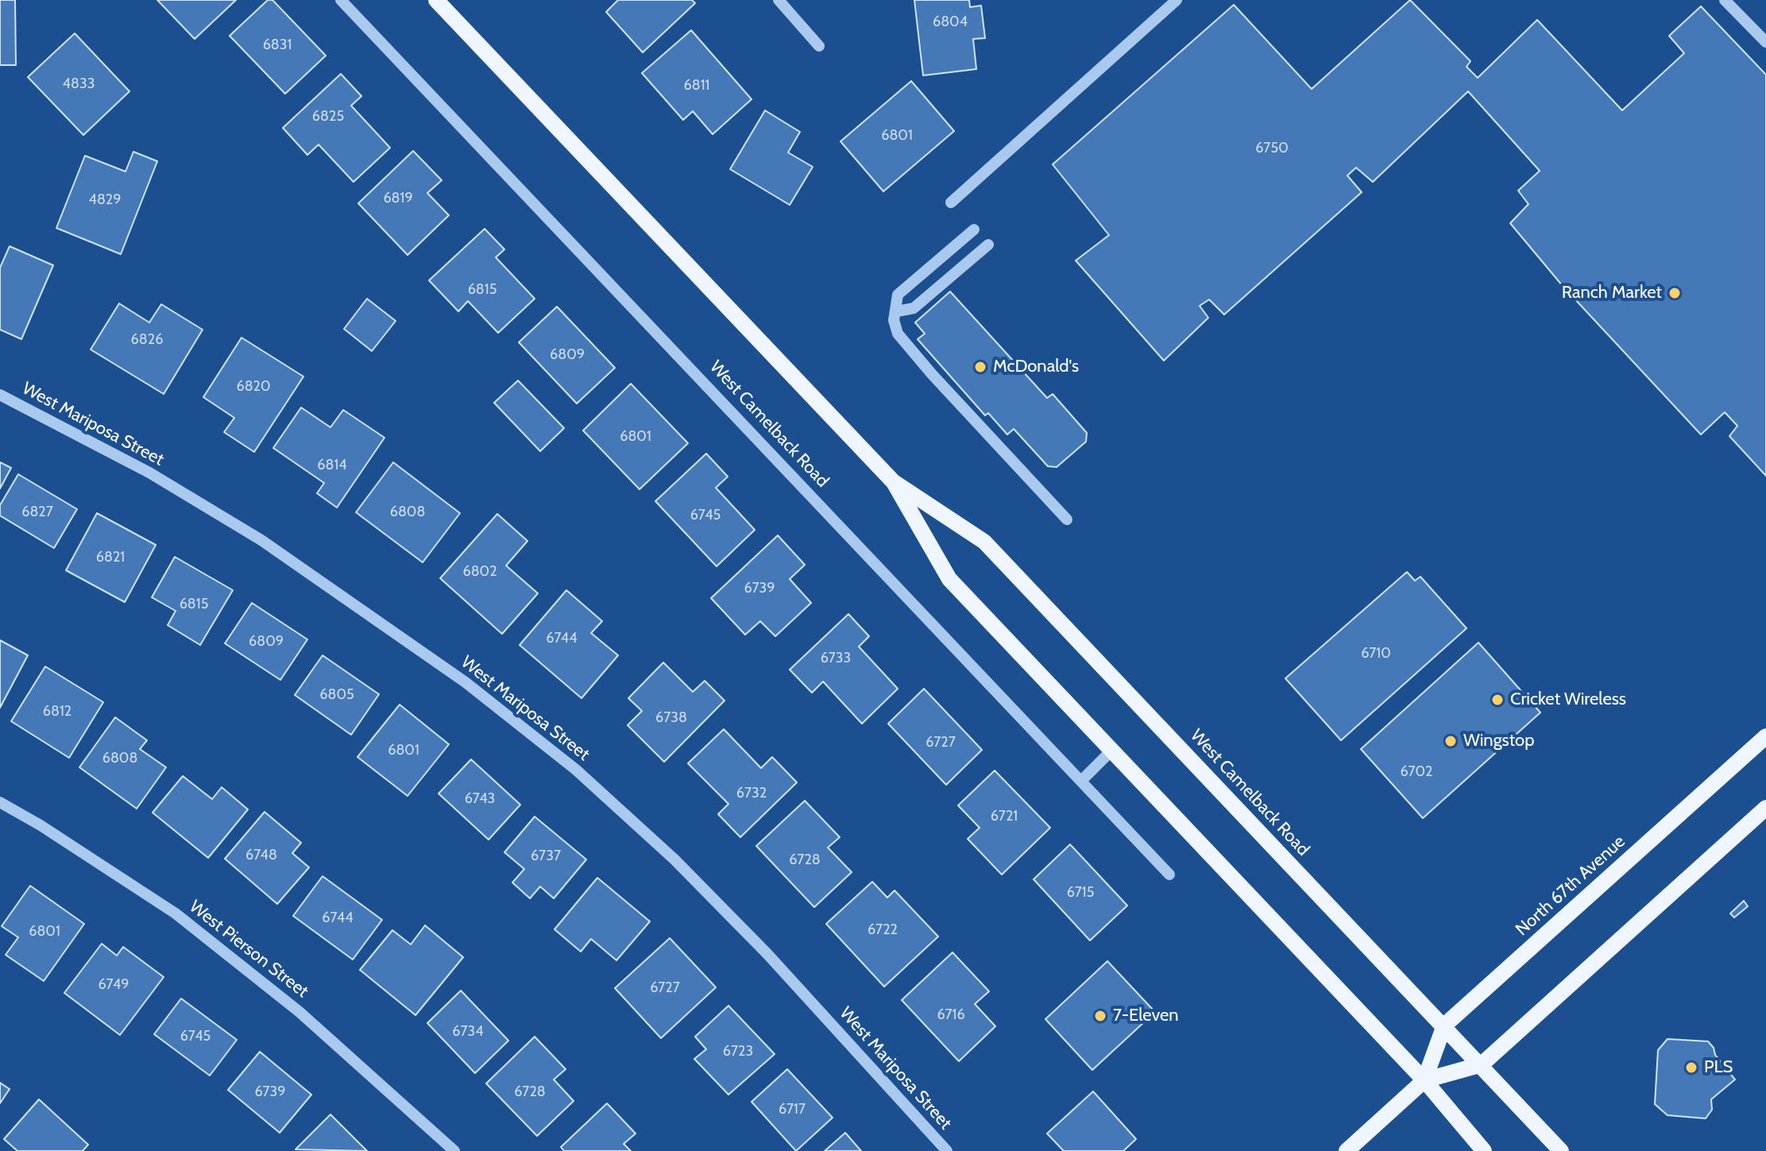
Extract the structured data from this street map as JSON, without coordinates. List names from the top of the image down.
{
  "streets": {
    "main road": ["West Camelback Road", "North 67th Avenue"],
    "street": ["West Mariposa Street", "West Pierson Street"]
  },
  "crossings": [
    ["West Camelback Road", "North 67th Avenue"]
  ],
  "places": [
    "Ranch Market",
    "McDonald's",
    "Cricket Wireless",
    "Wingstop",
    "7-Eleven",
    "PLS"
  ],
  "house_numbers": [
    "6804",
    "6831",
    "4833",
    "6811",
    "6825",
    "6801",
    "6750",
    "6819",
    "4829",
    "6815",
    "6826",
    "6809",
    "6820",
    "6801",
    "6814",
    "6827",
    "6808",
    "6745",
    "6821",
    "6802",
    "6739",
    "6815",
    "6744",
    "6809",
    "6710",
    "6733",
    "6805",
    "6812",
    "6738",
    "6727",
    "6801",
    "6808",
    "6702",
    "6732",
    "6743",
    "6721",
    "6748",
    "6737",
    "6728",
    "6715",
    "6744",
    "6722",
    "6801",
    "6749",
    "6727",
    "6716",
    "6734",
    "6745",
    "6723",
    "6739",
    "6728",
    "6717"
  ]
}
